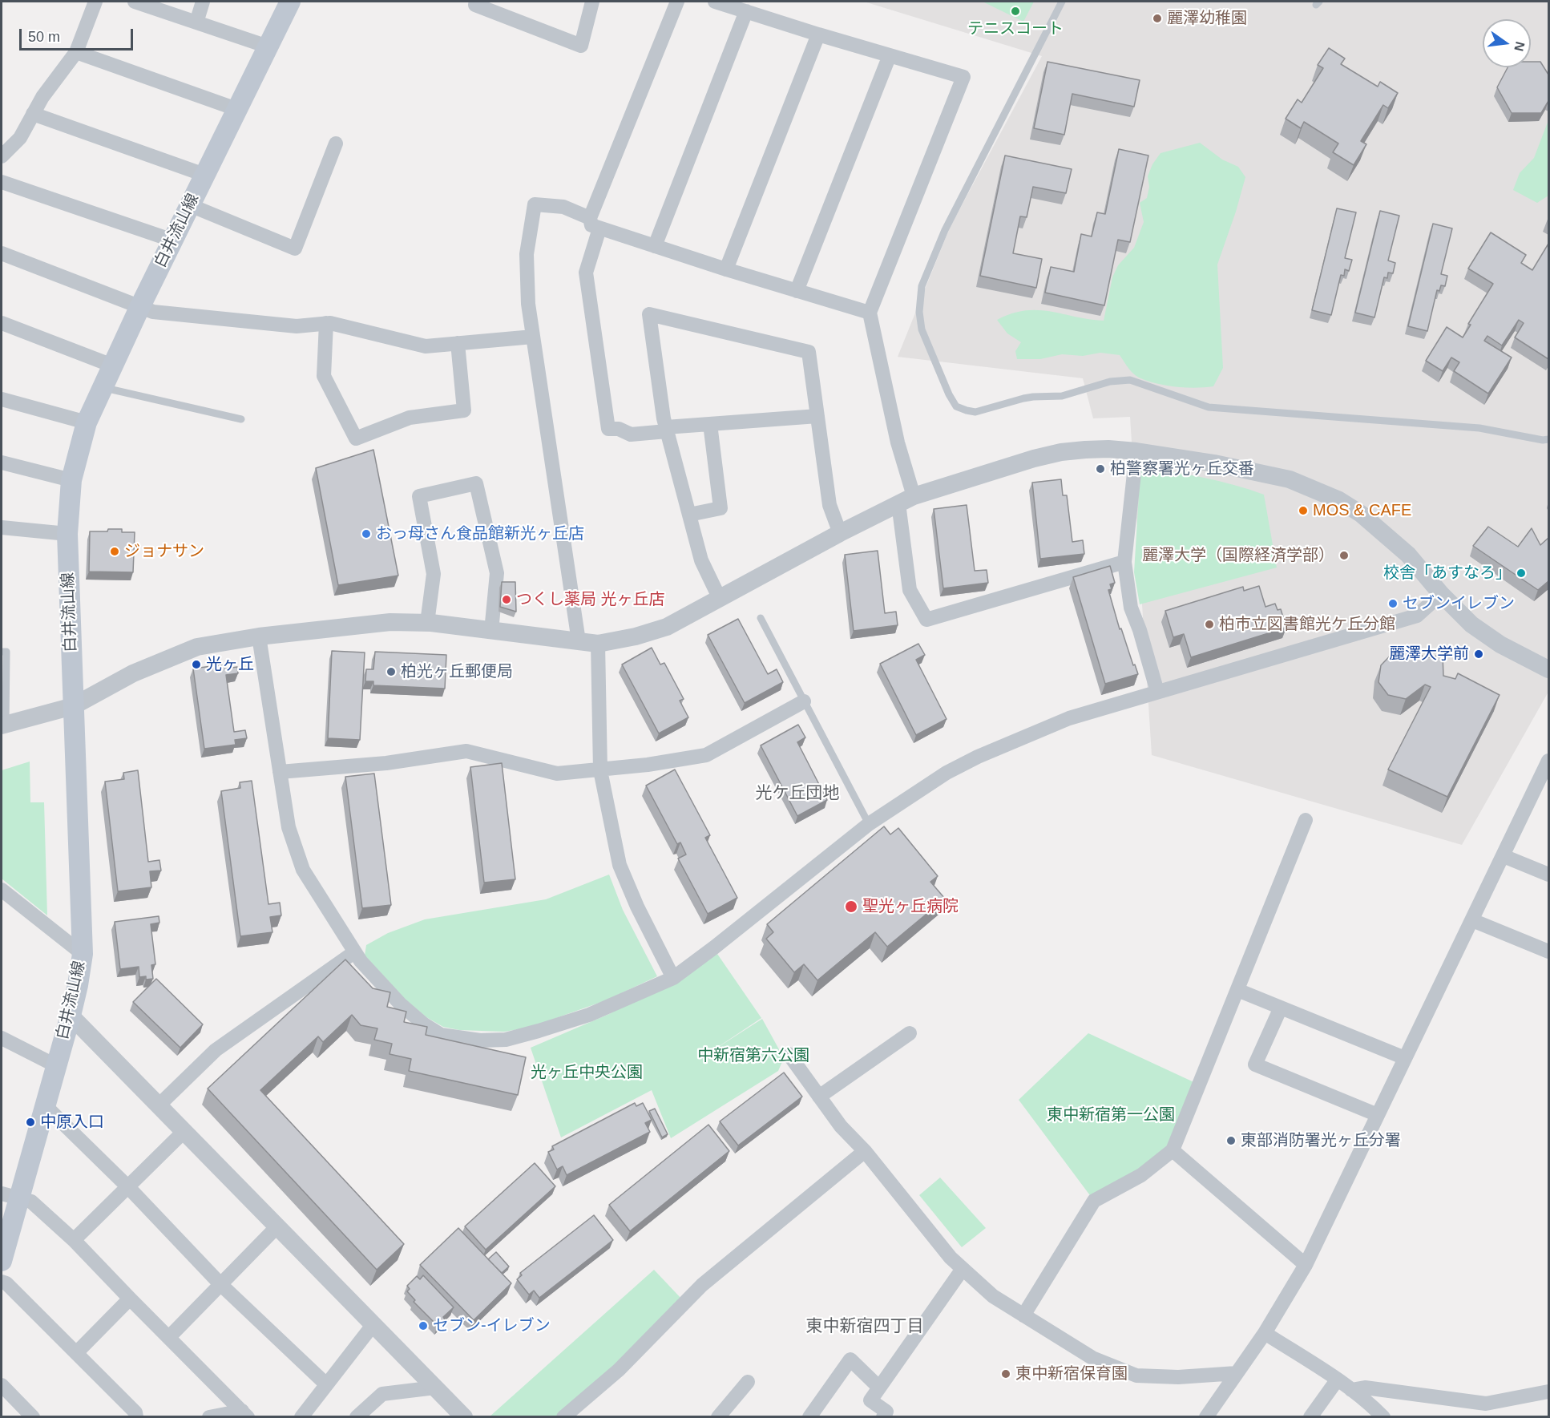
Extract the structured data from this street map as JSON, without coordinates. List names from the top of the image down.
{
  "streets": {
    "main road": ["白井流山線"]
  },
  "districts": ["光ケ丘団地", "東中新宿四丁目"],
  "parks": ["中新宿第六公園", "光ヶ丘中央公園", "東中新宿第一公園"],
  "places": [
    "テニスコート",
    "麗澤幼稚園",
    "柏警察署光ヶ丘交番",
    "MOS & CAFE",
    "おっ母さん食品館新光ヶ丘店",
    "ジョナサン",
    "麗澤大学（国際経済学部）",
    "校舎「あすなろ」",
    "つくし薬局 光ヶ丘店",
    "セブンイレブン",
    "柏市立図書館光ケ丘分館",
    "麗澤大学前",
    "光ヶ丘",
    "柏光ヶ丘郵便局",
    "聖光ヶ丘病院",
    "中原入口",
    "東部消防署光ヶ丘分署",
    "セブン-イレブン",
    "東中新宿保育園"
  ],
  "scale_bar": "50 m",
  "north": "right"
}
